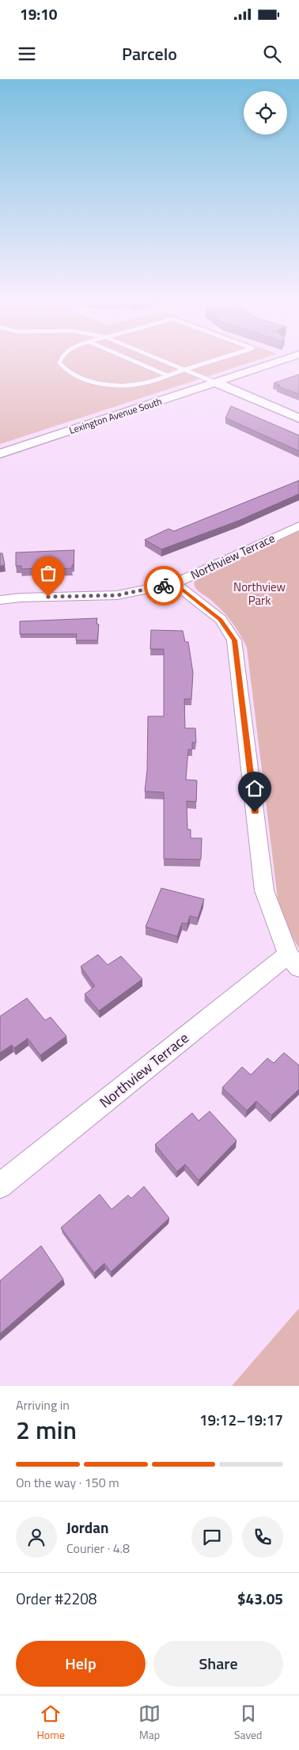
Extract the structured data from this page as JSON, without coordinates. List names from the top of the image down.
{
  "streets": {
    "street": ["Lexington Avenue South", "Northview Terrace"]
  },
  "parks": ["Northview Park"],
  "page": {
    "status": "19:10",
    "header": "Parcelo",
    "heading": ["2 min", "Arriving in", "19:12–19:17"],
    "panel": [
      "Jordan",
      "Courier · 4.8",
      "Order #2208",
      "$43.05"
    ],
    "bar": "On the way · 150 m",
    "buttons": ["Help", "Share"],
    "tabs": ["Home", "Map", "Saved"]
  }
}
